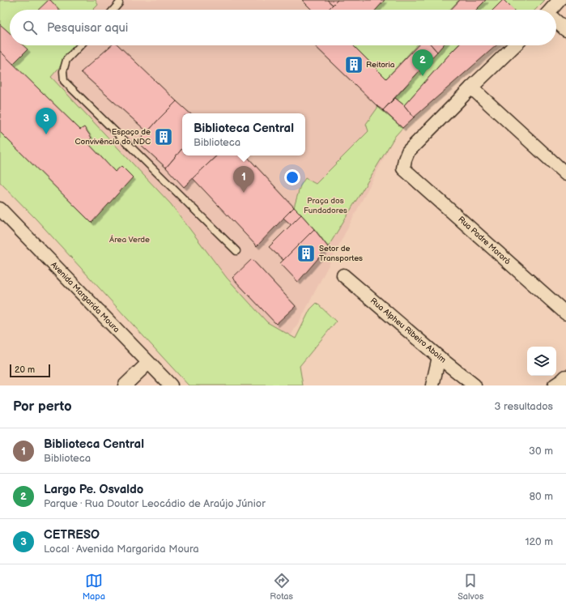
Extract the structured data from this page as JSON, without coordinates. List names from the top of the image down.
{
  "streets": {
    "street": ["Rua Padre Mororó", "Avenida Margarida Moura", "Rua Alpheu Ribeiro Aboim"]
  },
  "parks": ["Praça dos Fundadores", "Área Verde"],
  "places": {
    "building": ["Reitoria", "Espaço de Convivência do NDC", "Setor de Transportes"]
  },
  "scale_bar": "20 m",
  "page": {
    "search": "Pesquisar aqui",
    "pins": ["2", "3", "1"],
    "popup": ["Biblioteca Central", "Biblioteca"],
    "scale": "20 m",
    "heading": ["Por perto", "3 resultados"],
    "list": [
      {
        "mark": "1",
        "name": "Biblioteca Central",
        "note": "Biblioteca",
        "value": "30 m"
      },
      {
        "mark": "2",
        "name": "Largo Pe. Osvaldo",
        "note": "Parque · Rua Doutor Leocádio de Araújo Júnior",
        "value": "80 m"
      },
      {
        "mark": "3",
        "name": "CETRESO",
        "note": "Local · Avenida Margarida Moura",
        "value": "120 m"
      }
    ],
    "nav": ["Mapa", "Rotas", "Salvos"]
  }
}
